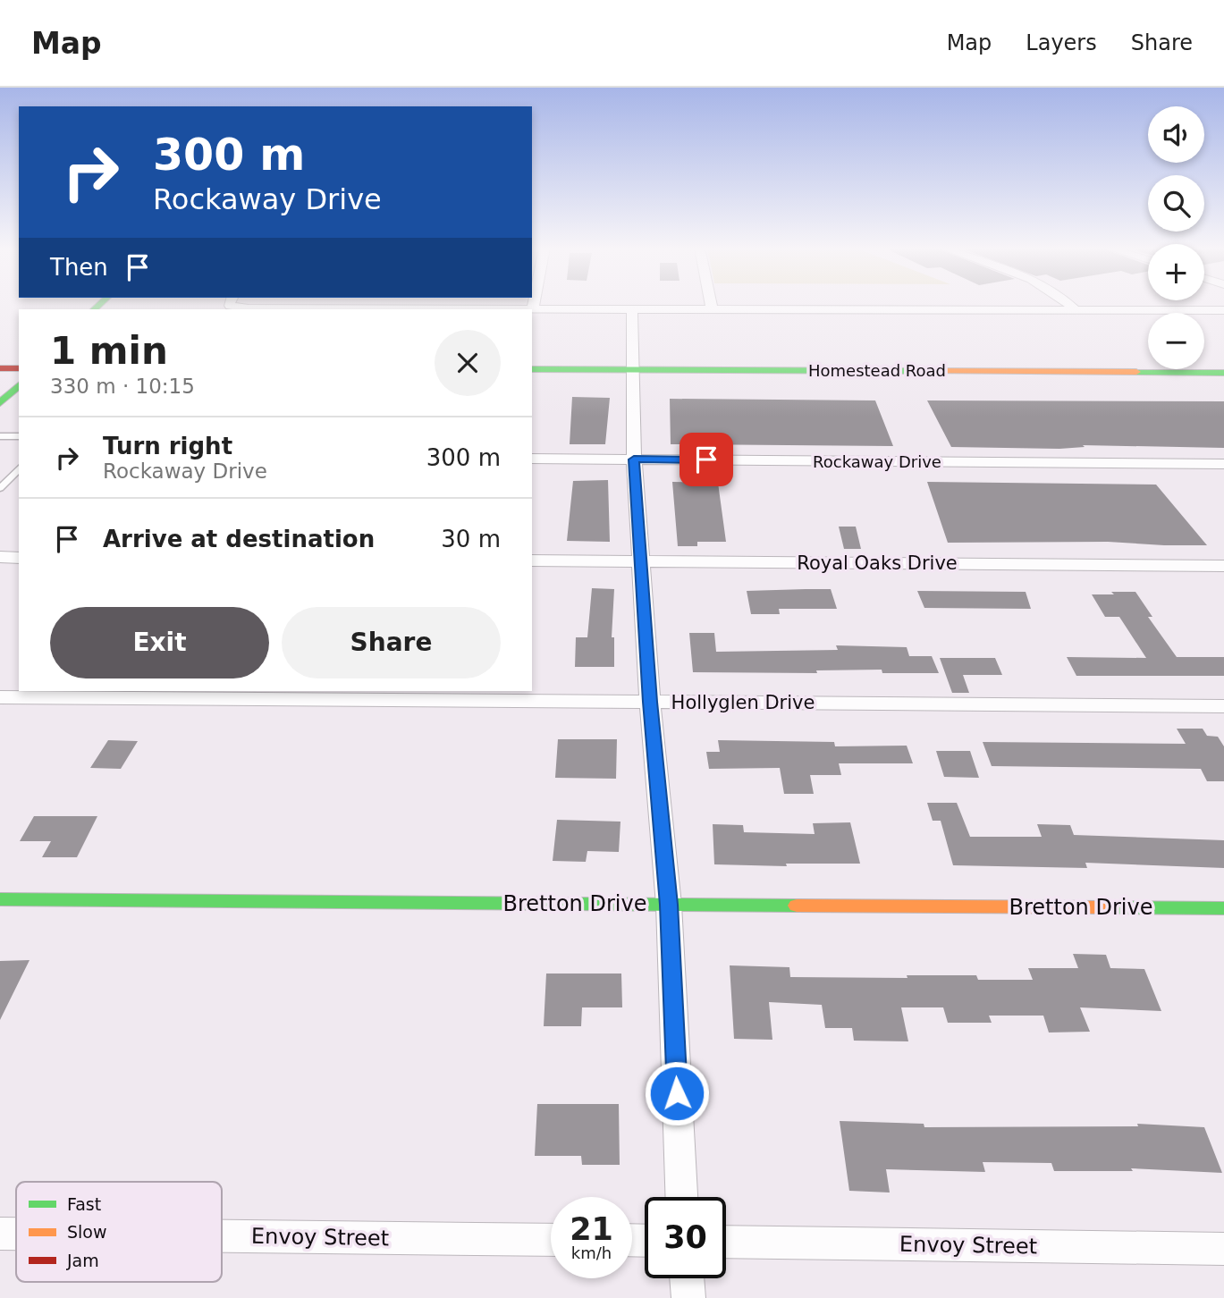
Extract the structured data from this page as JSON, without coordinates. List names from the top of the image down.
{
  "streets": {
    "main road": ["Homestead Road", "Bretton Drive"],
    "street": [
      "Rockaway Drive",
      "Royal Oaks Drive",
      "Hollyglen Drive",
      "Envoy Street"
    ]
  },
  "legend": ["Fast", "Slow", "Jam"],
  "page": {
    "header": "Map",
    "nav": ["Map", "Layers", "Share"],
    "map_buttons": ["+", "−"],
    "turn": ["300 m", "Rockaway Drive"],
    "then": "Then",
    "heading": ["1 min", "330 m · 10:15"],
    "list": [
      {
        "name": "Turn right",
        "note": "Rockaway Drive",
        "value": "300 m"
      },
      {
        "name": "Arrive at destination",
        "value": "30 m"
      }
    ],
    "buttons": ["Exit", "Share"],
    "speed": "21 km/h",
    "limit": "30"
  }
}
